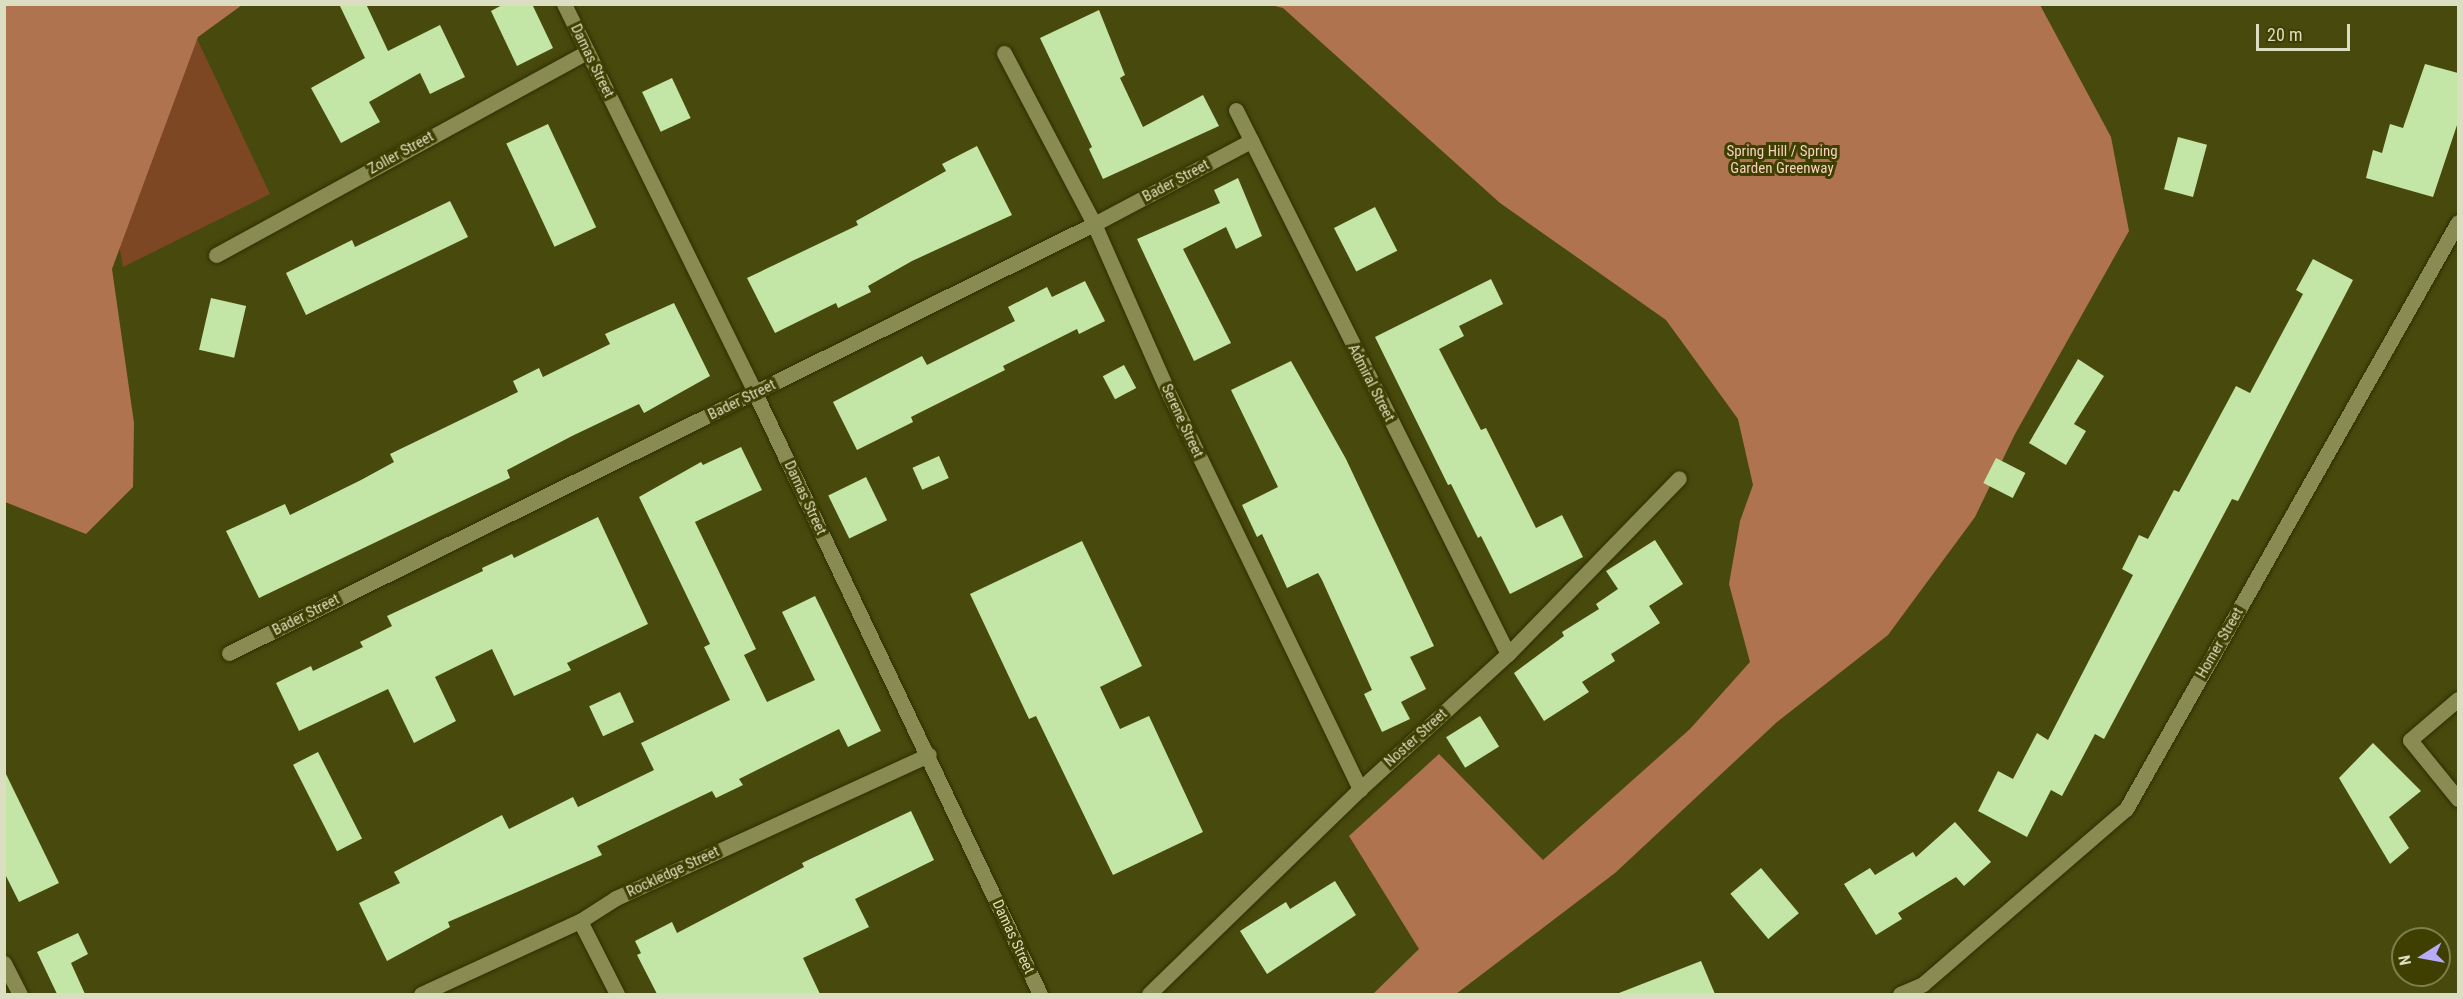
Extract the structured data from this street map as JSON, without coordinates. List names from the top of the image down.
{
  "streets": {
    "street": [
      "Damas Street",
      "Zoller Street",
      "Bader Street",
      "Admiral Street",
      "Serene Street",
      "Homer Street",
      "Noster Street",
      "Rockledge Street"
    ]
  },
  "crossings": [
    ["Damas Street", "Zoller Street"],
    ["Damas Street", "Bader Street"],
    ["Damas Street", "Rockledge Street"],
    ["Bader Street", "Admiral Street"],
    ["Bader Street", "Serene Street"],
    ["Admiral Street", "Noster Street"],
    ["Serene Street", "Noster Street"]
  ],
  "parks": ["Spring Hill / Spring Garden Greenway"],
  "scale_bar": "20 m",
  "north": "left"
}
